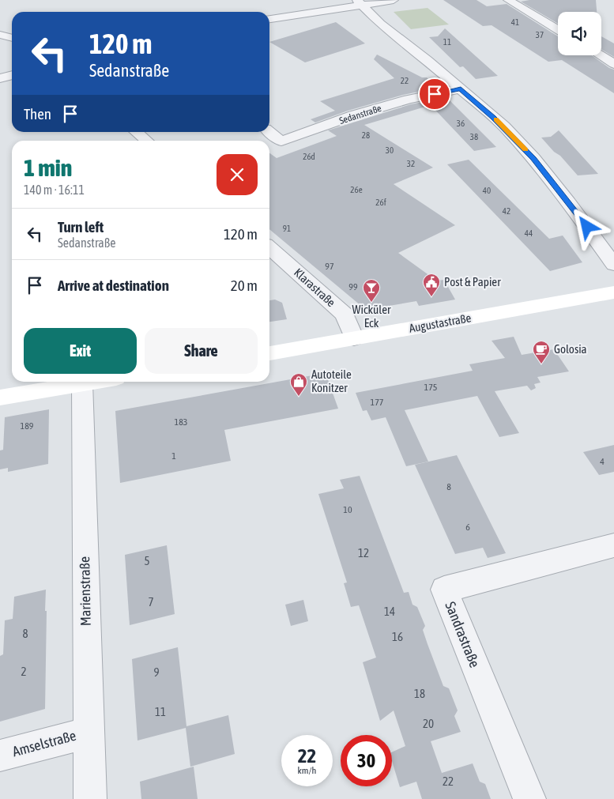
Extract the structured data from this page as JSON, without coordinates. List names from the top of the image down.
{
  "streets": {
    "main road": ["Augustastraße"],
    "street": [
      "Sedanstraße",
      "Klarastraße",
      "Marienstraße",
      "Sandrastraße",
      "Amselstraße"
    ]
  },
  "crossings": [
    ["Klarastraße", "Augustastraße"],
    ["Marienstraße", "Amselstraße"]
  ],
  "places": {
    "public building": ["Post & Papier"],
    "bar": ["Wicküler Eck"],
    "cafe": ["Golosia"],
    "shop": ["Autoteile Konitzer"]
  },
  "house_numbers": [
    "41",
    "37",
    "11",
    "22",
    "36",
    "28",
    "38",
    "30",
    "26d",
    "32",
    "26e",
    "40",
    "26f",
    "42",
    "91",
    "44",
    "97",
    "99",
    "175",
    "177",
    "183",
    "189",
    "1",
    "4",
    "8",
    "10",
    "6",
    "12",
    "5",
    "7",
    "14",
    "8",
    "16",
    "2",
    "9",
    "18",
    "11",
    "20",
    "22"
  ],
  "page": {
    "turn": ["120 m", "Sedanstraße"],
    "then": "Then",
    "heading": ["1 min", "140 m · 16:11"],
    "list": [
      {
        "name": "Turn left",
        "note": "Sedanstraße",
        "value": "120 m"
      },
      {
        "name": "Arrive at destination",
        "value": "20 m"
      }
    ],
    "buttons": ["Exit", "Share"],
    "speed": "22 km/h",
    "limit": "30"
  }
}
